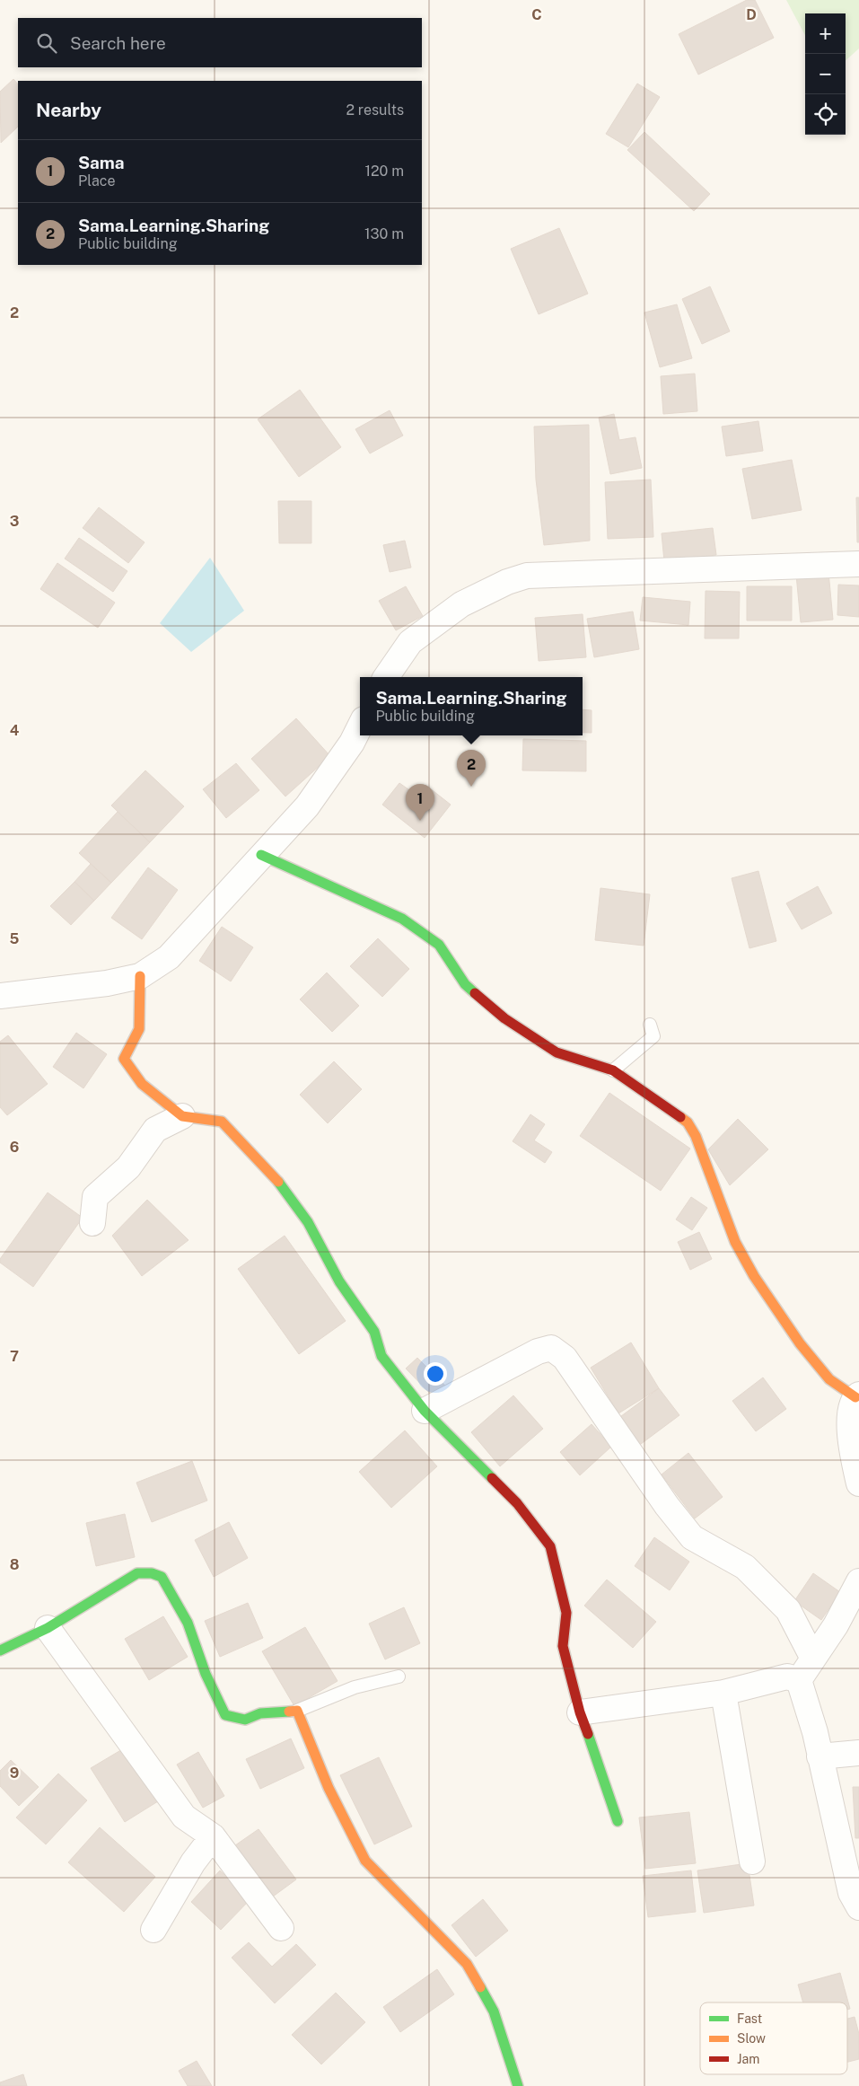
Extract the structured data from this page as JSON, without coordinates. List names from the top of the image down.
{
  "legend": ["Fast", "Slow", "Jam"],
  "page": {
    "map_buttons": ["+", "−"],
    "search": "Search here",
    "heading": ["Nearby", "2 results"],
    "list": [
      {
        "mark": "1",
        "name": "Sama",
        "note": "Place",
        "value": "120 m"
      },
      {
        "mark": "2",
        "name": "Sama.Learning.Sharing",
        "note": "Public building",
        "value": "130 m"
      }
    ],
    "popup": ["Sama.Learning.Sharing", "Public building"],
    "pins": ["2", "1"]
  },
  "grid": {
    "columns": ["C", "D"],
    "rows": [
      "2",
      "3",
      "4",
      "5",
      "6",
      "7",
      "8",
      "9"
    ]
  }
}
